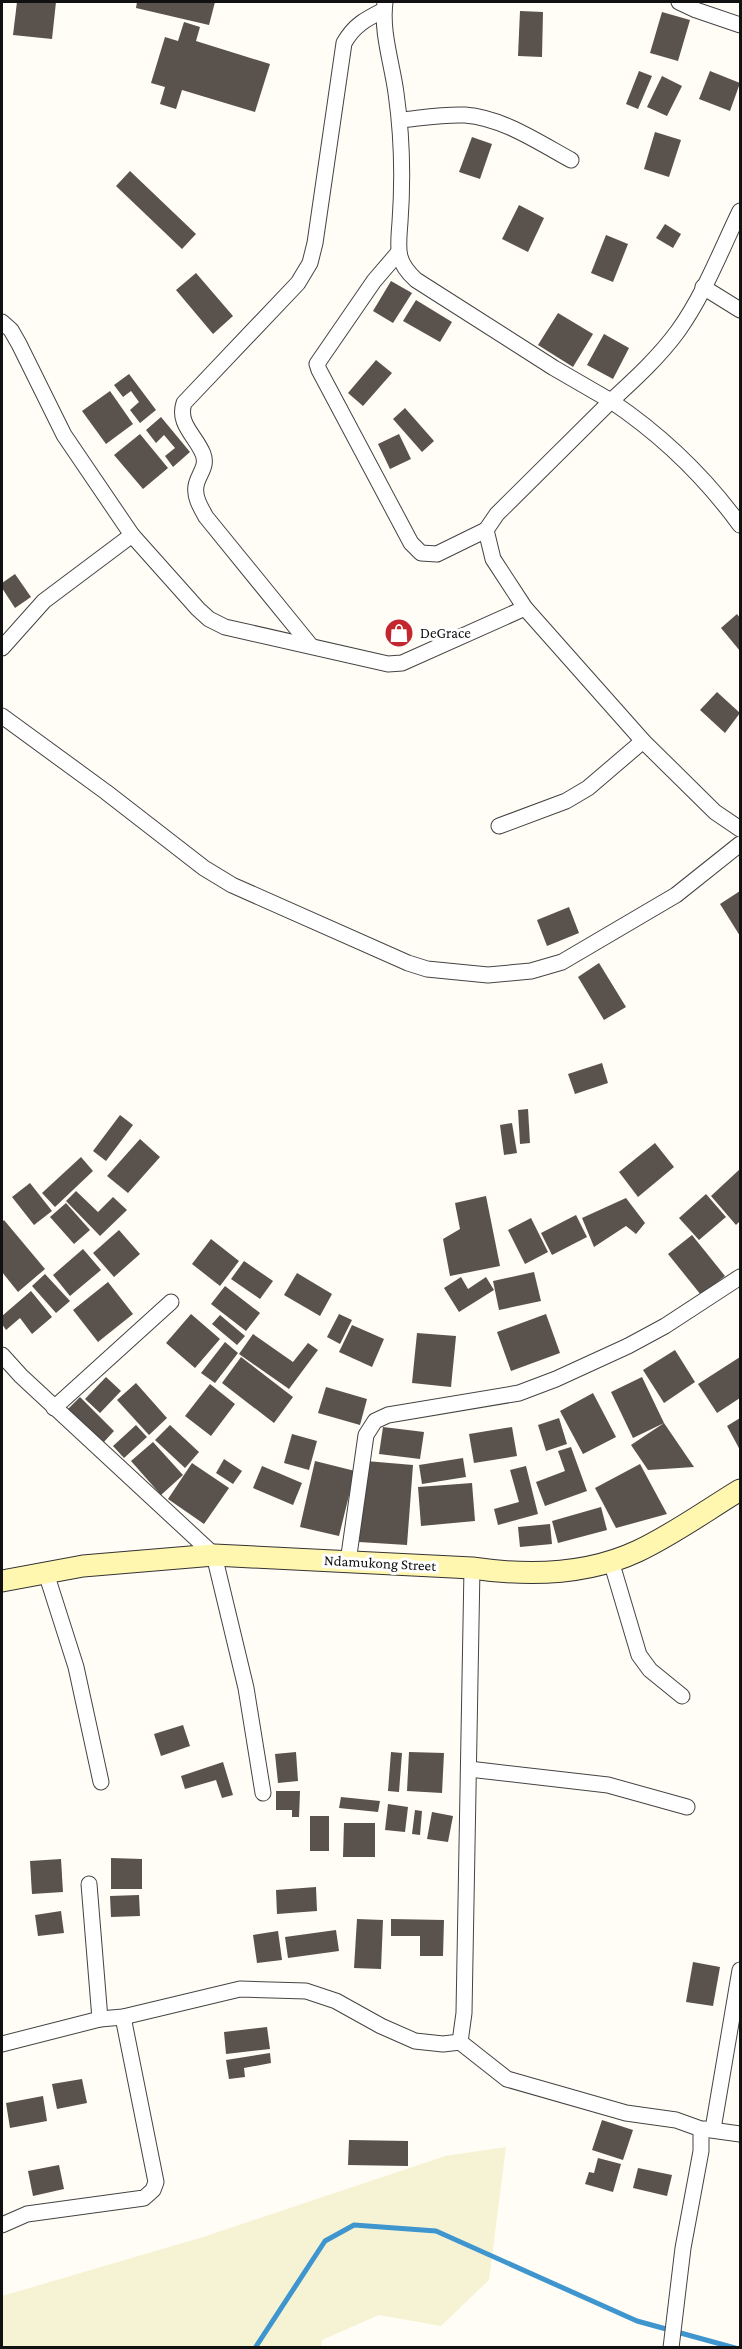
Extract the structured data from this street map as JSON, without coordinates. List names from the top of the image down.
{
  "streets": {
    "main road": ["Ndamukong Street"]
  },
  "places": {
    "shop": ["DeGrace"]
  }
}
